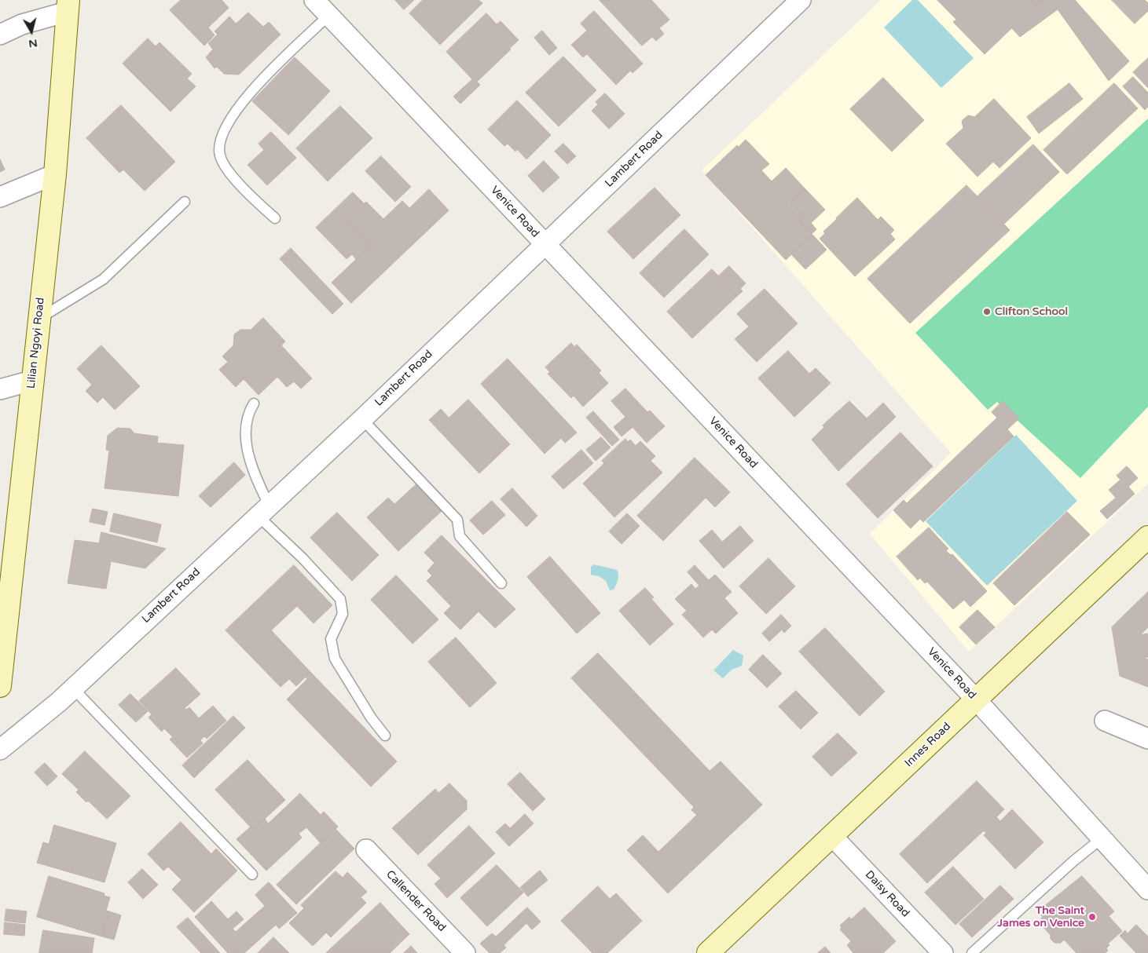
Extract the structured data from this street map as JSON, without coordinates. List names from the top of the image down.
{
  "streets": {
    "street": [
      "Lambert Road",
      "Venice Road",
      "Lilian Ngoyi Road",
      "Innes Road",
      "Daisy Road",
      "Callender Road"
    ]
  },
  "crossings": [
    ["Lambert Road", "Venice Road"],
    ["Venice Road", "Innes Road"],
    ["Innes Road", "Daisy Road"]
  ],
  "places": ["Clifton School", "The Saint James on Venice"],
  "north": "bottom"
}
